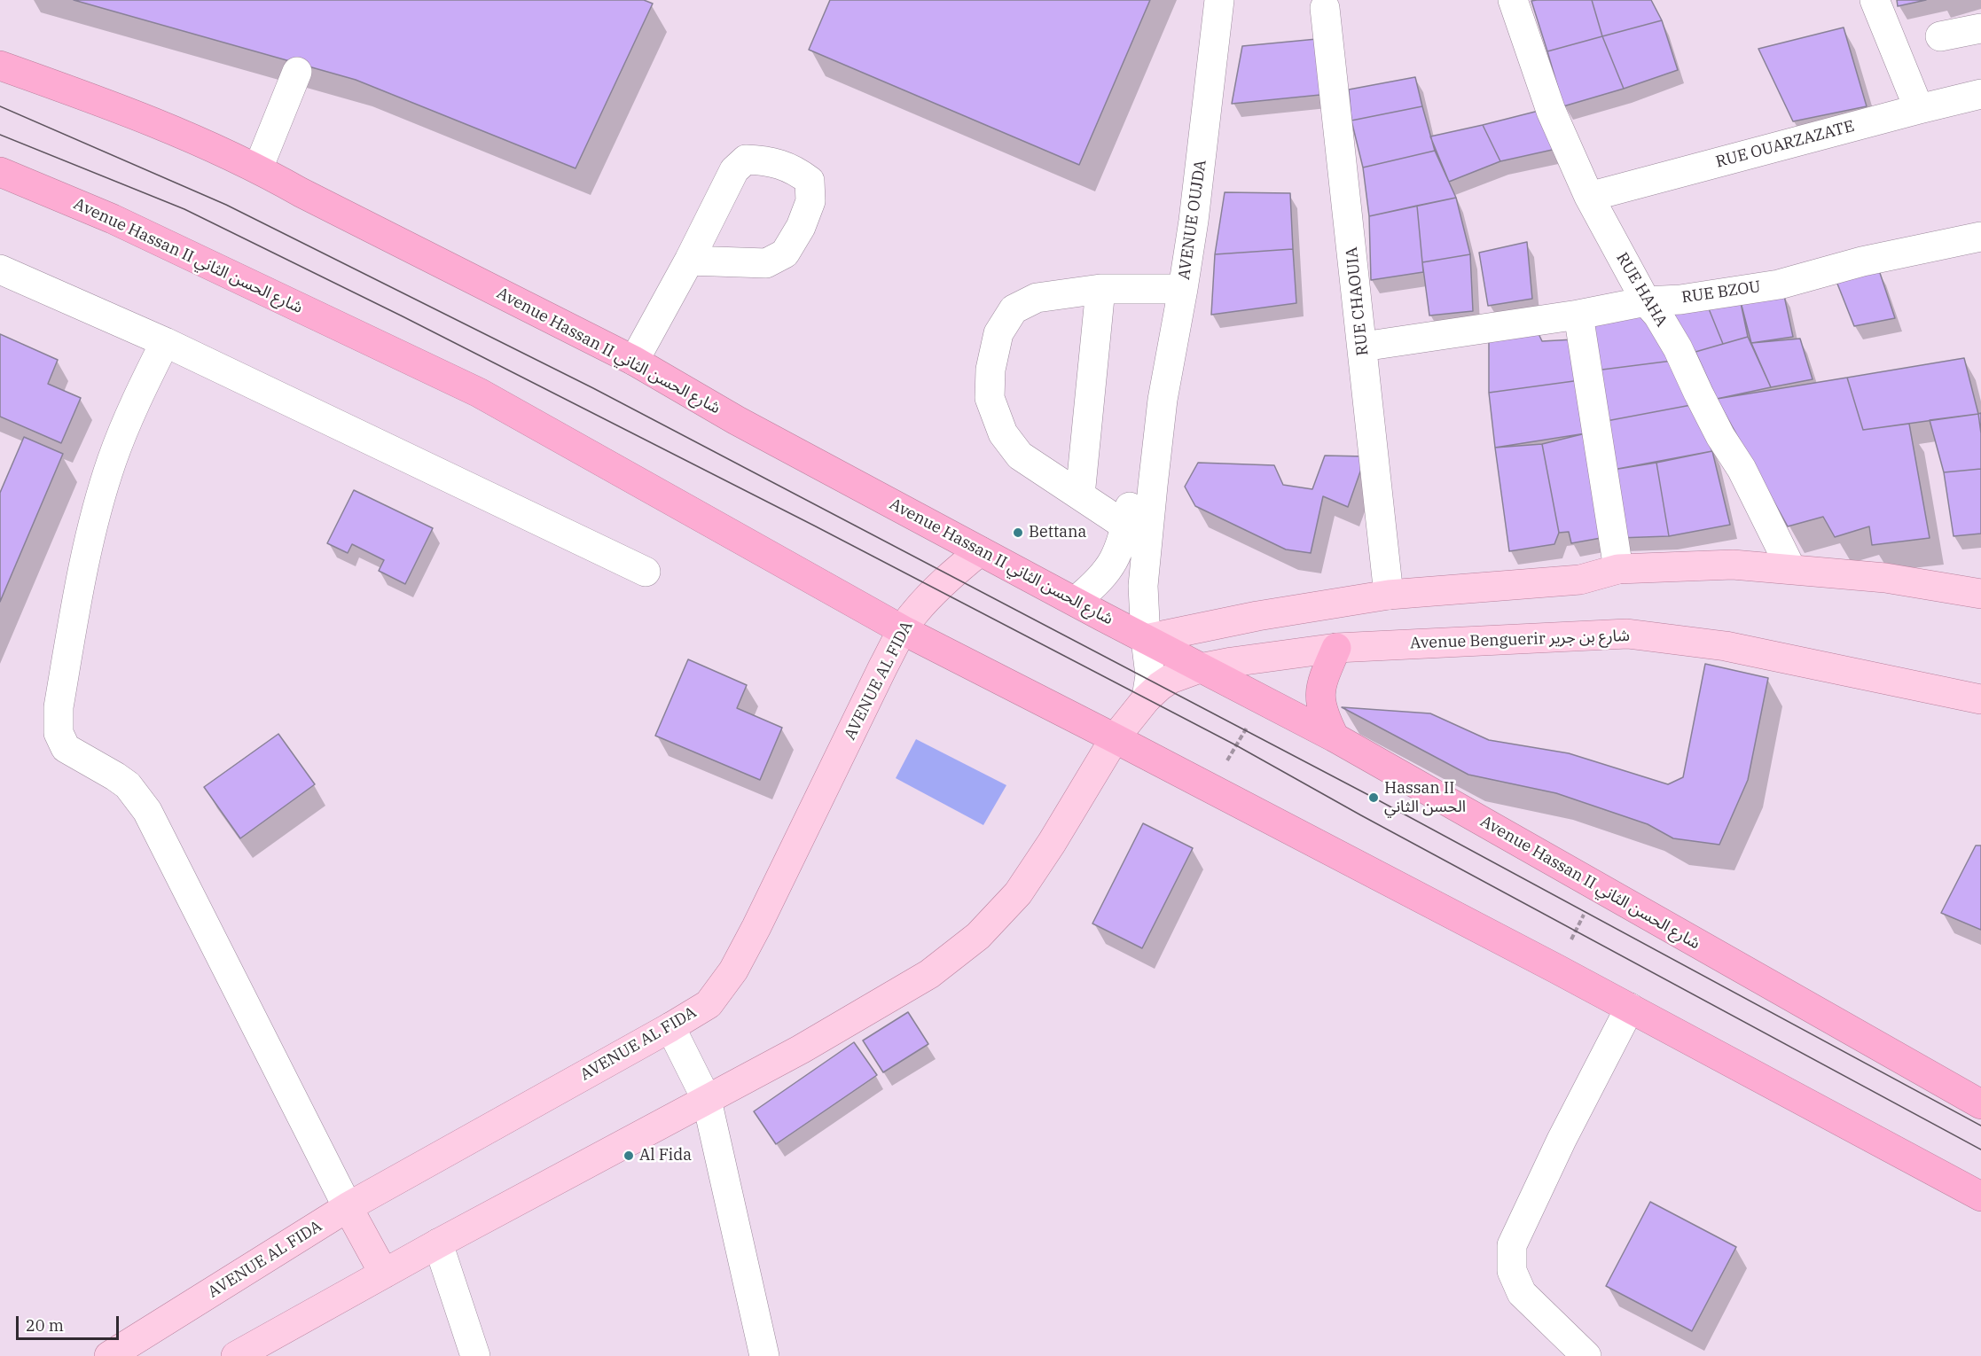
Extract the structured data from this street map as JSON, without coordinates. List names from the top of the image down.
{
  "streets": {
    "highway": ["Avenue Hassan II شارع الحسن الثاني"],
    "main road": ["Avenue Benguerir شارع بن جرير", "AVENUE AL FIDA"],
    "street": [
      "RUE OUARZAZATE",
      "AVENUE OUJDA",
      "RUE HAHA",
      "RUE BZOU",
      "RUE CHAOUIA"
    ]
  },
  "crossings": [
    ["RUE OUARZAZATE", "RUE HAHA"],
    ["AVENUE OUJDA", "Avenue Hassan II شارع الحسن الثاني"],
    ["AVENUE OUJDA", "Avenue Benguerir شارع بن جرير"],
    ["Avenue Hassan II شارع الحسن الثاني", "Avenue Benguerir شارع بن جرير"],
    ["Avenue Hassan II شارع الحسن الثاني", "AVENUE AL FIDA"],
    ["RUE HAHA", "RUE BZOU"],
    ["RUE BZOU", "RUE CHAOUIA"]
  ],
  "places": ["Bettana", "Hassan II الحسن الثاني", "Al Fida"],
  "scale_bar": "20 m"
}
